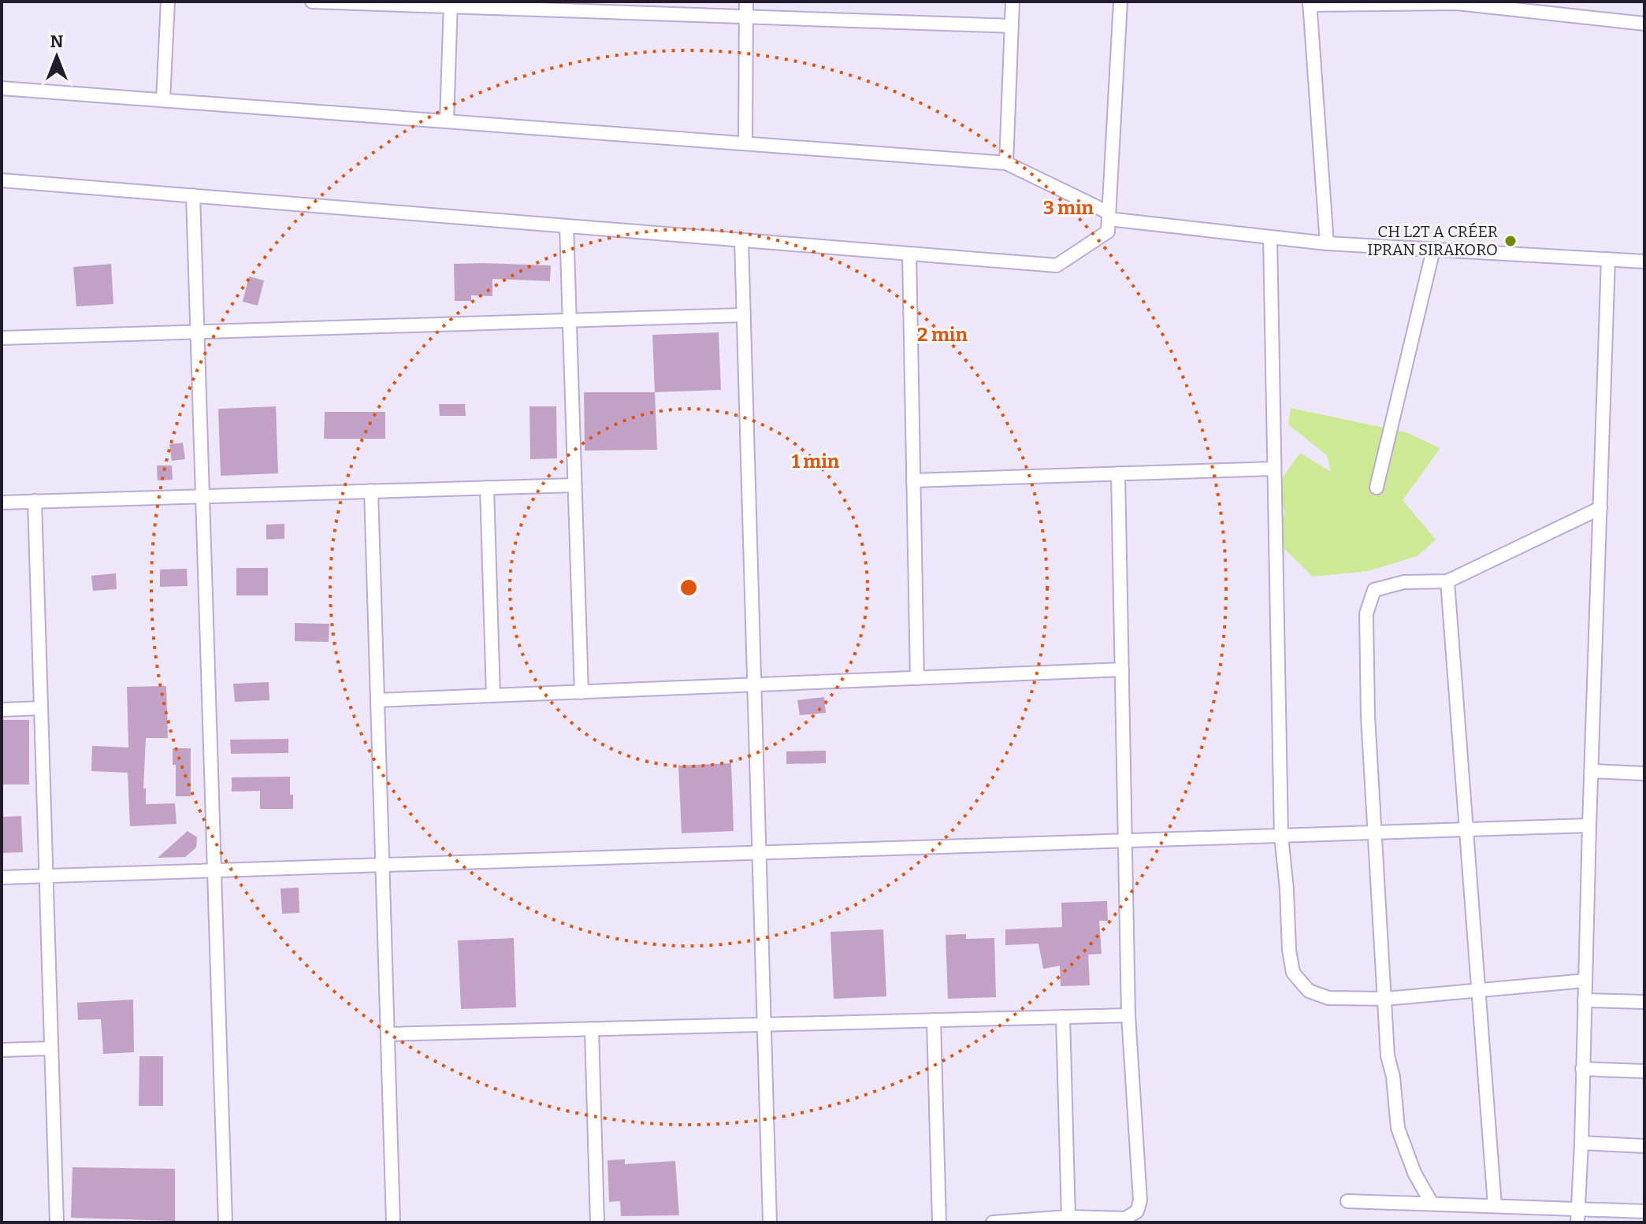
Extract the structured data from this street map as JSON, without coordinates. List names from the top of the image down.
{
  "places": ["CH L2T A CRÉER IPRAN SIRAKORO"],
  "north": "top",
  "rings": ["3 min", "2 min", "1 min"]
}
